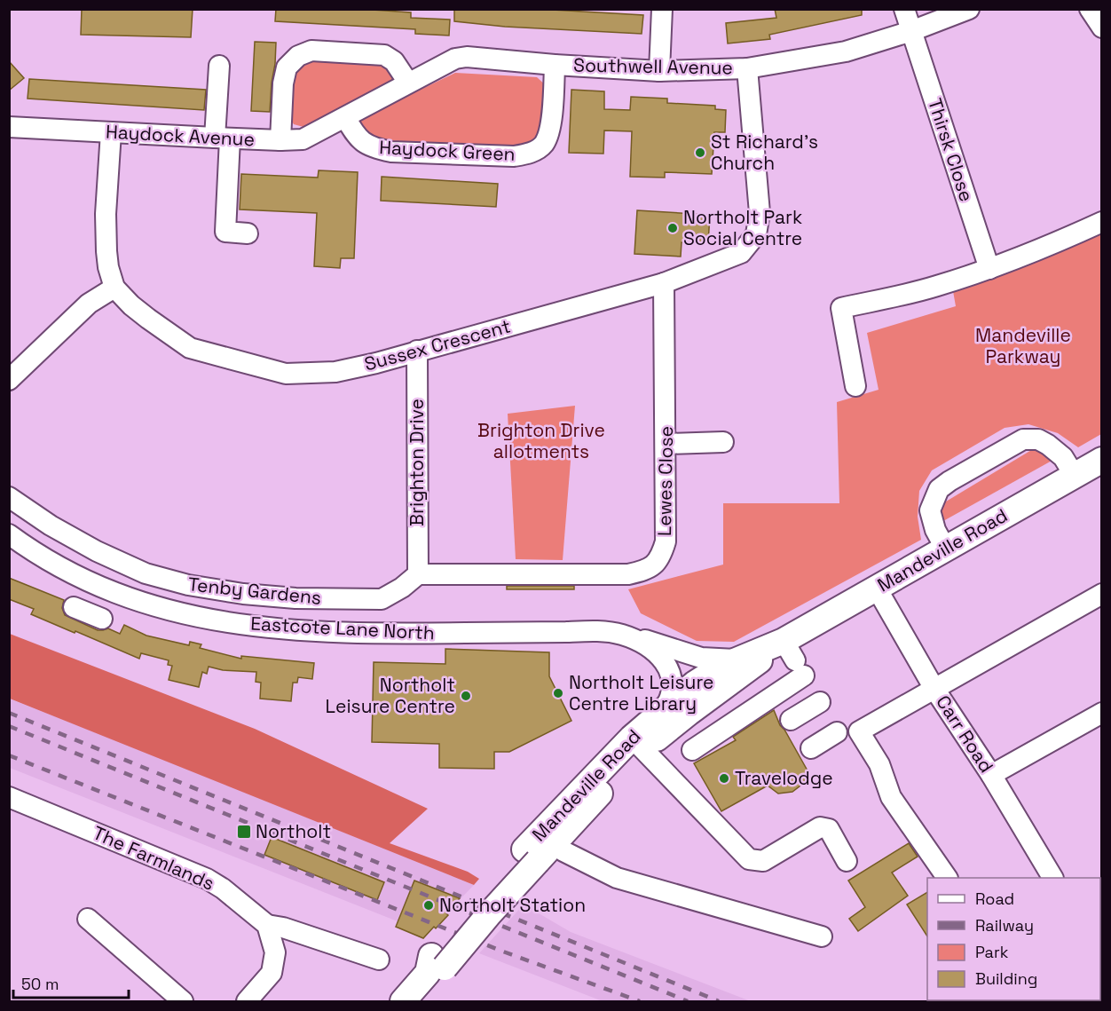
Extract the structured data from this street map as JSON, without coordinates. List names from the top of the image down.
{
  "streets": {
    "main road": ["Mandeville Road"],
    "street": [
      "Southwell Avenue",
      "Haydock Avenue",
      "Thirsk Close",
      "Haydock Green",
      "Sussex Crescent",
      "Brighton Drive",
      "Lewes Close",
      "Tenby Gardens",
      "Eastcote Lane North",
      "Carr Road",
      "The Farmlands"
    ]
  },
  "crossings": [
    ["Southwell Avenue", "Haydock Avenue"],
    ["Southwell Avenue", "Thirsk Close"],
    ["Southwell Avenue", "Haydock Green"],
    ["Southwell Avenue", "Sussex Crescent"],
    ["Haydock Avenue", "Haydock Green"],
    ["Haydock Avenue", "Sussex Crescent"],
    ["Sussex Crescent", "Brighton Drive"],
    ["Sussex Crescent", "Lewes Close"],
    ["Brighton Drive", "Lewes Close"],
    ["Brighton Drive", "Tenby Gardens"],
    ["Lewes Close", "Tenby Gardens"],
    ["Mandeville Road", "Eastcote Lane North"],
    ["Mandeville Road", "Carr Road"]
  ],
  "parks": ["Mandeville Parkway", "Brighton Drive allotments"],
  "places": {
    "other": [
      "St Richard's Church",
      "Northolt Park Social Centre",
      "Northolt Leisure Centre Library",
      "Northolt Leisure Centre",
      "Travelodge",
      "Northolt Station"
    ],
    "transit": ["Northolt"]
  },
  "legend": [
    "Road",
    "Railway",
    "Park",
    "Building"
  ],
  "scale_bar": "50 m"
}
